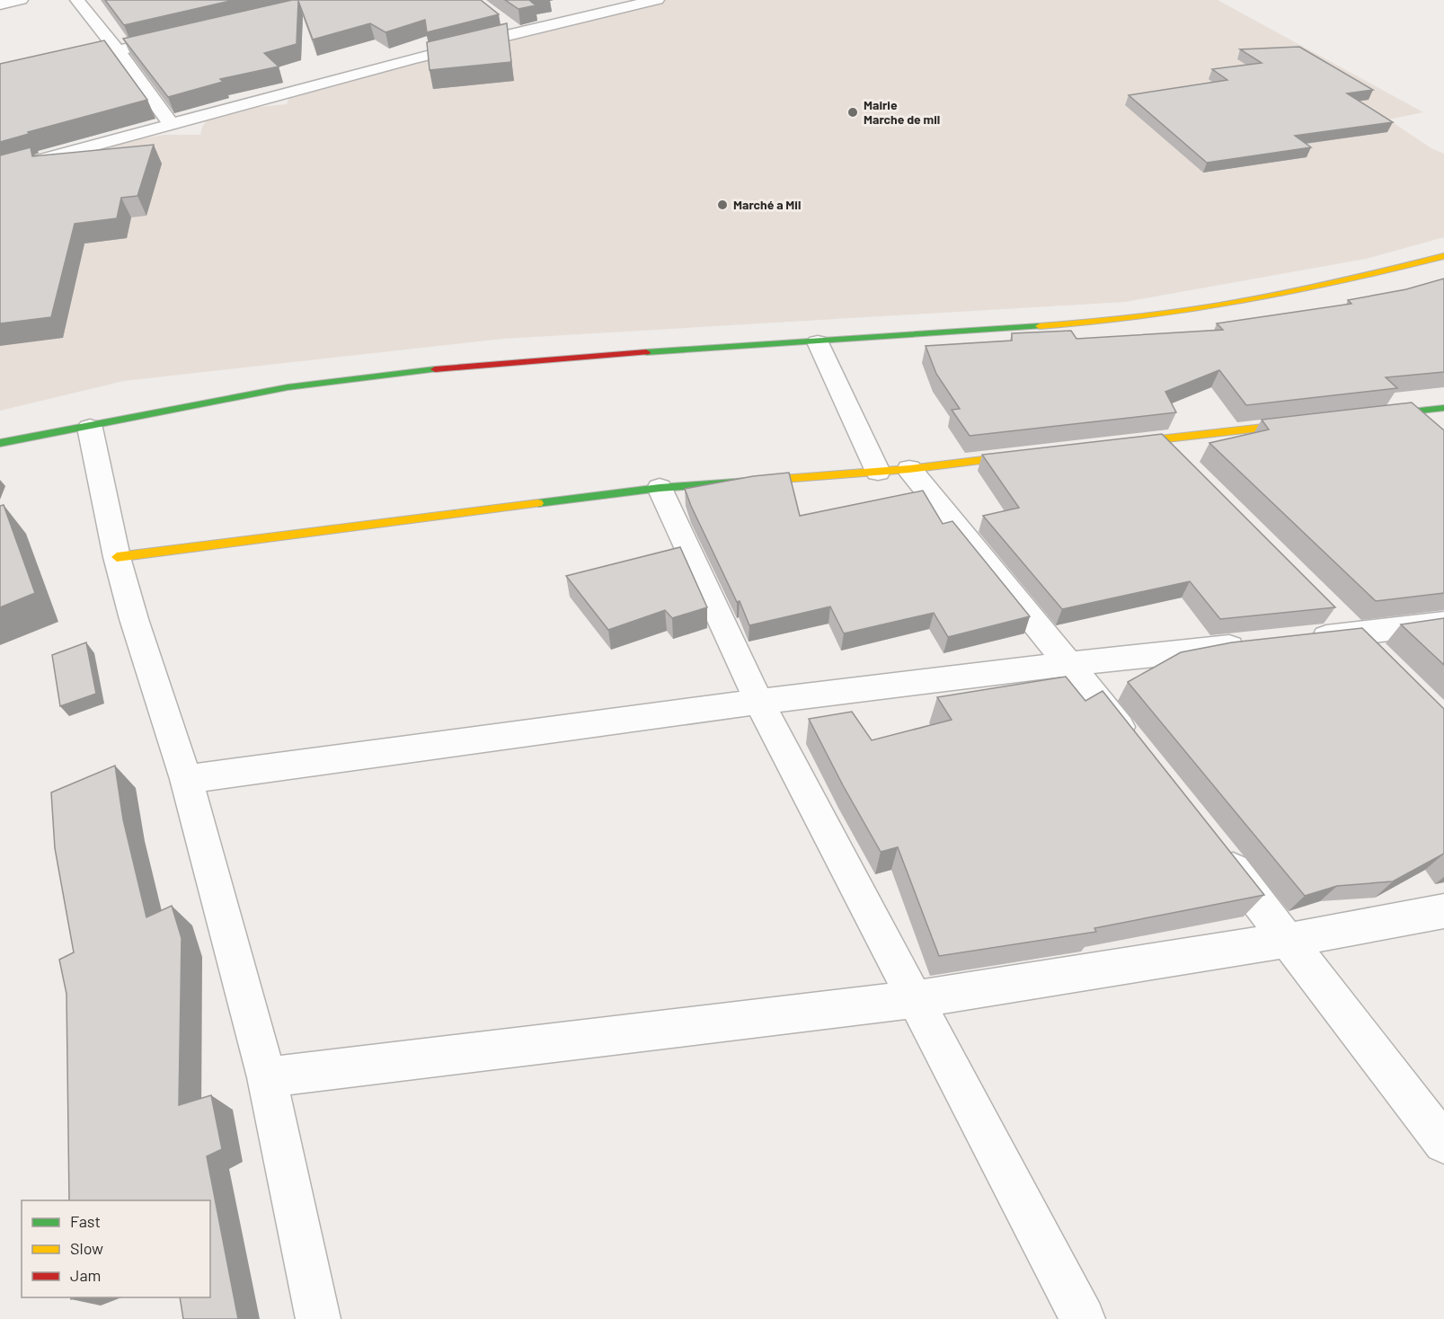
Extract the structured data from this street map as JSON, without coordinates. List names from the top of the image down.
{
  "places": ["Mairie Marche de mil", "Marché a Mil"],
  "legend": ["Fast", "Slow", "Jam"]
}
